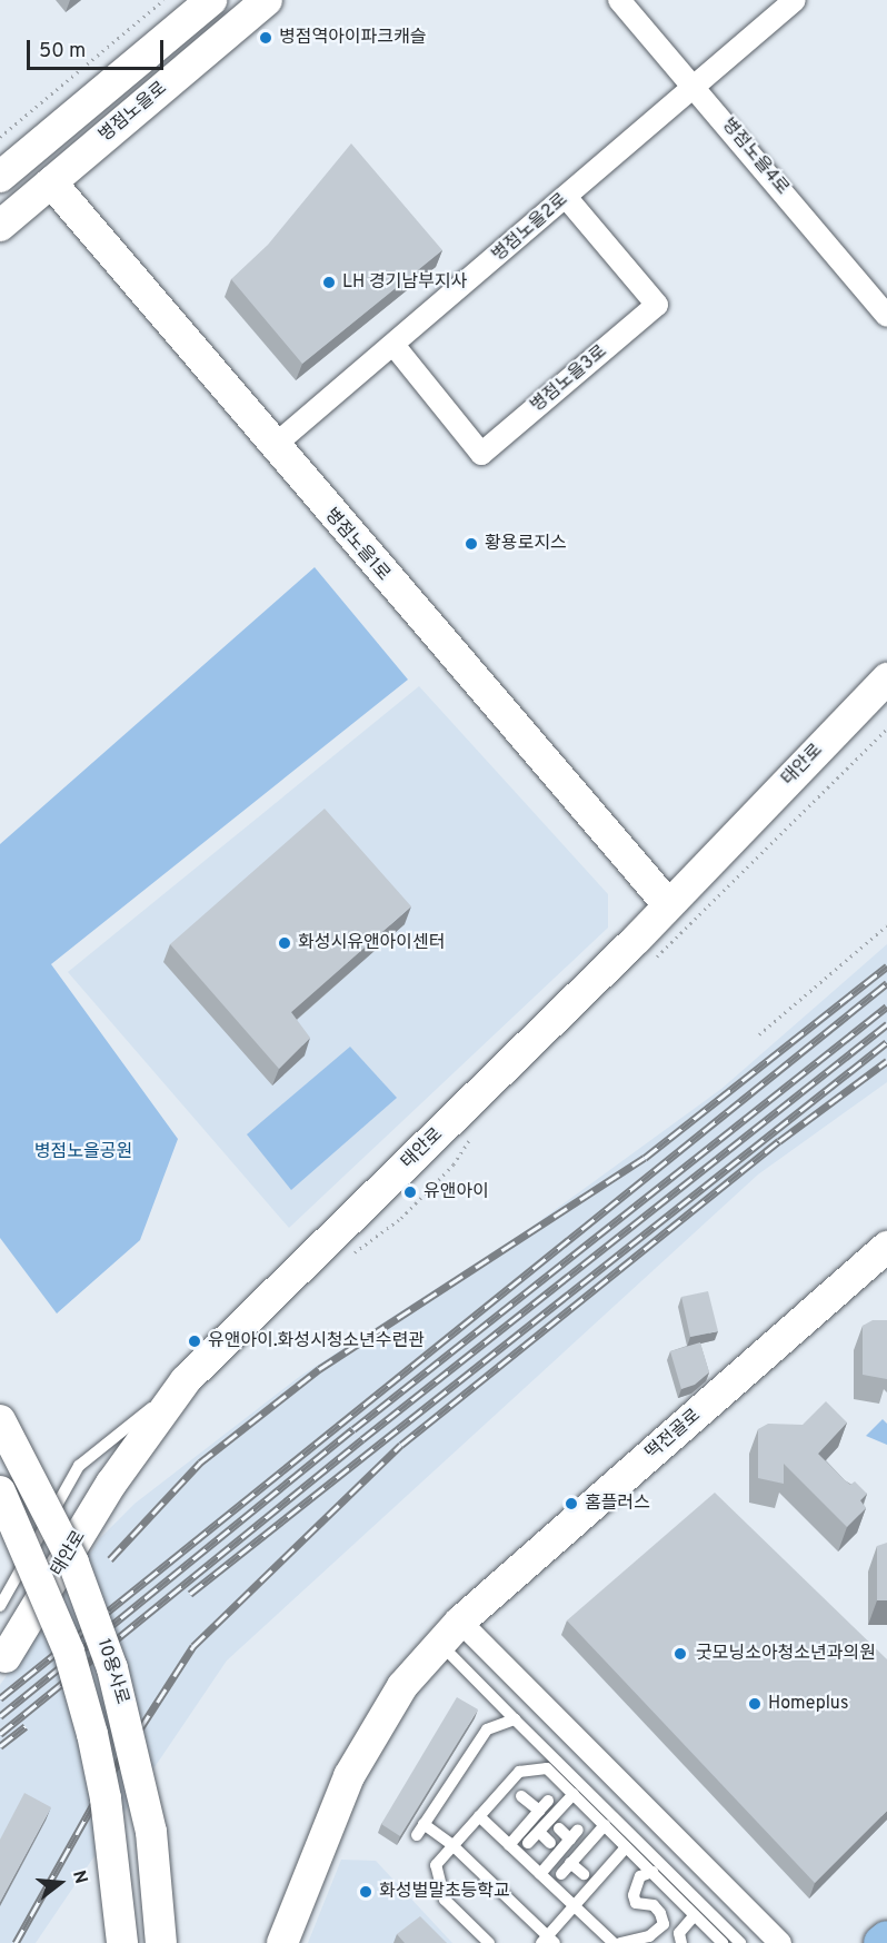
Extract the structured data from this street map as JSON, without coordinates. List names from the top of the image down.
{
  "streets": {
    "street": [
      "병점노을로",
      "병점노을4로",
      "병점노을2로",
      "병점노을3로",
      "병점노을1로",
      "태안로",
      "떡전골로",
      "10용사로"
    ]
  },
  "crossings": [
    ["병점노을로", "병점노을1로"],
    ["병점노을4로", "병점노을2로"],
    ["병점노을2로", "병점노을3로"],
    ["병점노을2로", "병점노을1로"],
    ["병점노을1로", "태안로"]
  ],
  "parks": ["병점노을공원"],
  "places": [
    "병점역아이파크캐슬",
    "LH 경기남부지사",
    "황용로지스",
    "화성시유앤아이센터",
    "유앤아이",
    "유앤아이.화성시청소년수련관",
    "홈플러스",
    "굿모닝소아청소년과의원",
    "Homeplus",
    "화성벌말초등학교"
  ],
  "scale_bar": "50 m",
  "north": "right"
}
